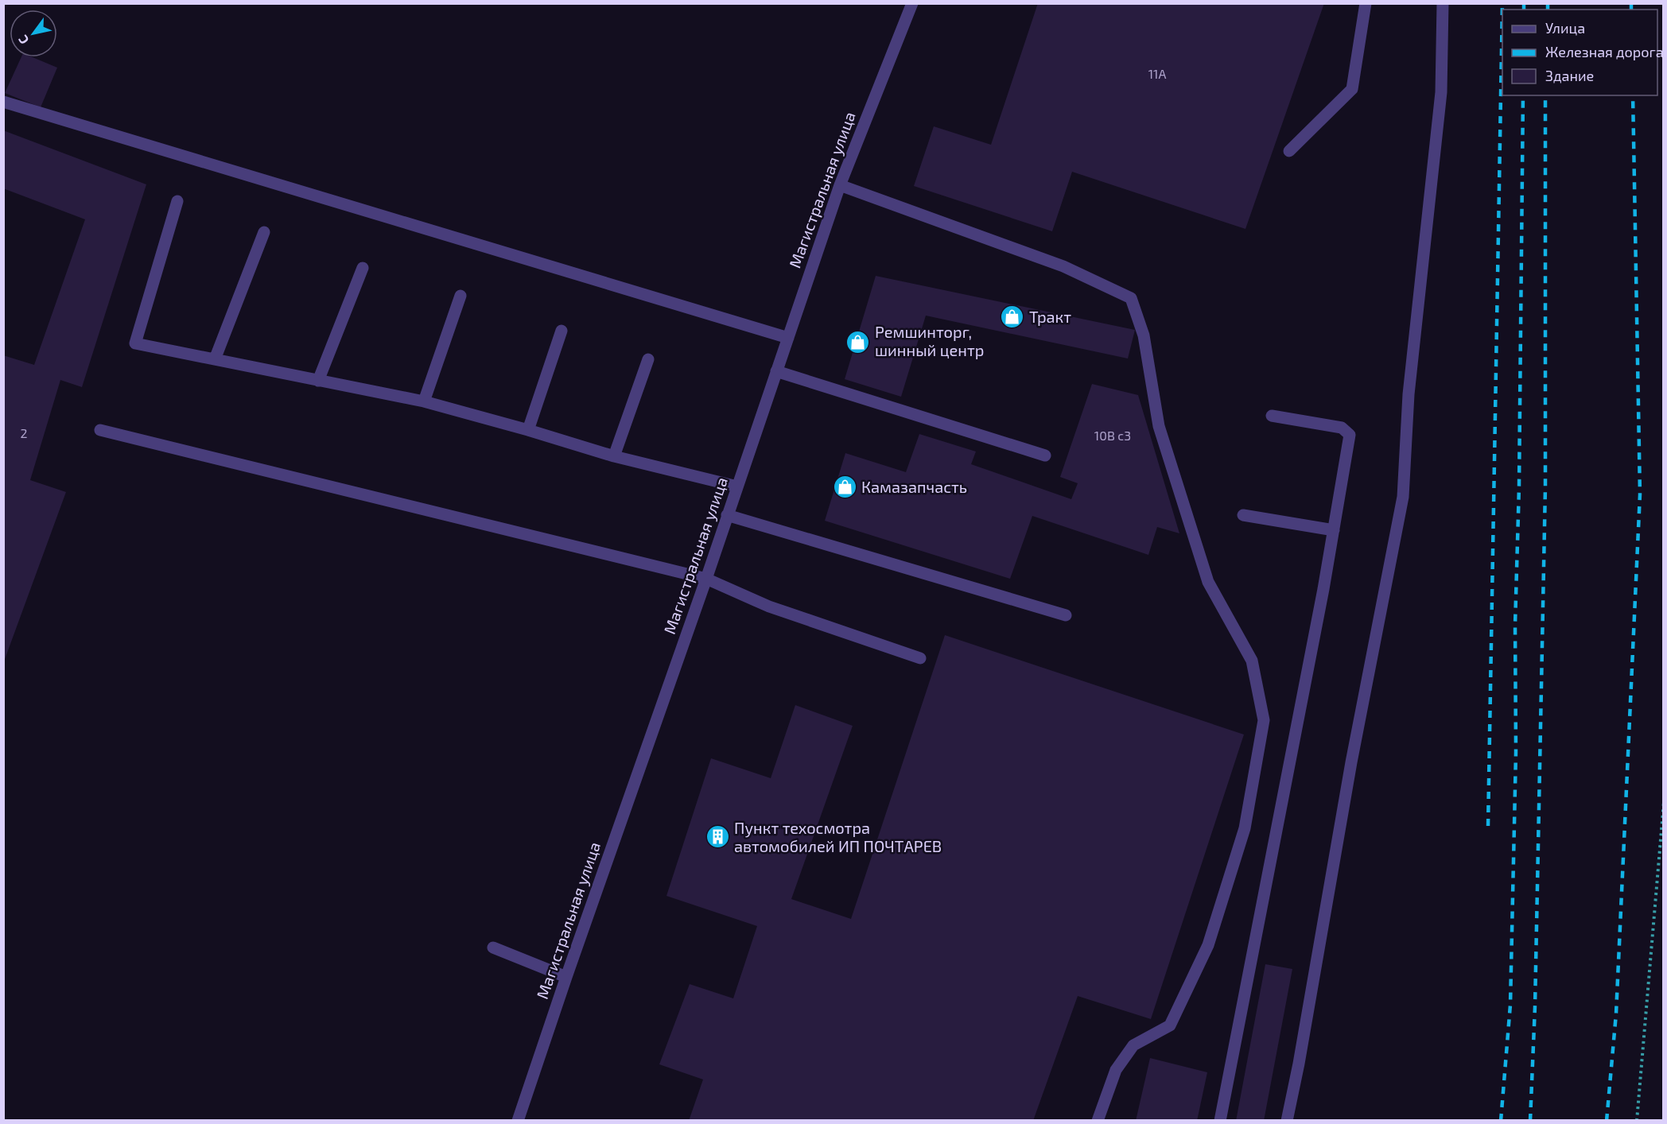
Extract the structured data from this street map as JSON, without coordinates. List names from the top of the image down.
{
  "streets": {
    "street": ["Магистральная улица"]
  },
  "places": {
    "shop": ["Тракт", "Ремшинторг, шинный центр", "Камазапчасть"],
    "building": ["Пункт техосмотра автомобилей ИП ПОЧТАРЕВ"]
  },
  "house_numbers": ["11А", "2", "10В с3"],
  "legend": ["Улица", "Железная дорога", "Здание"],
  "north": "bottom left"
}
